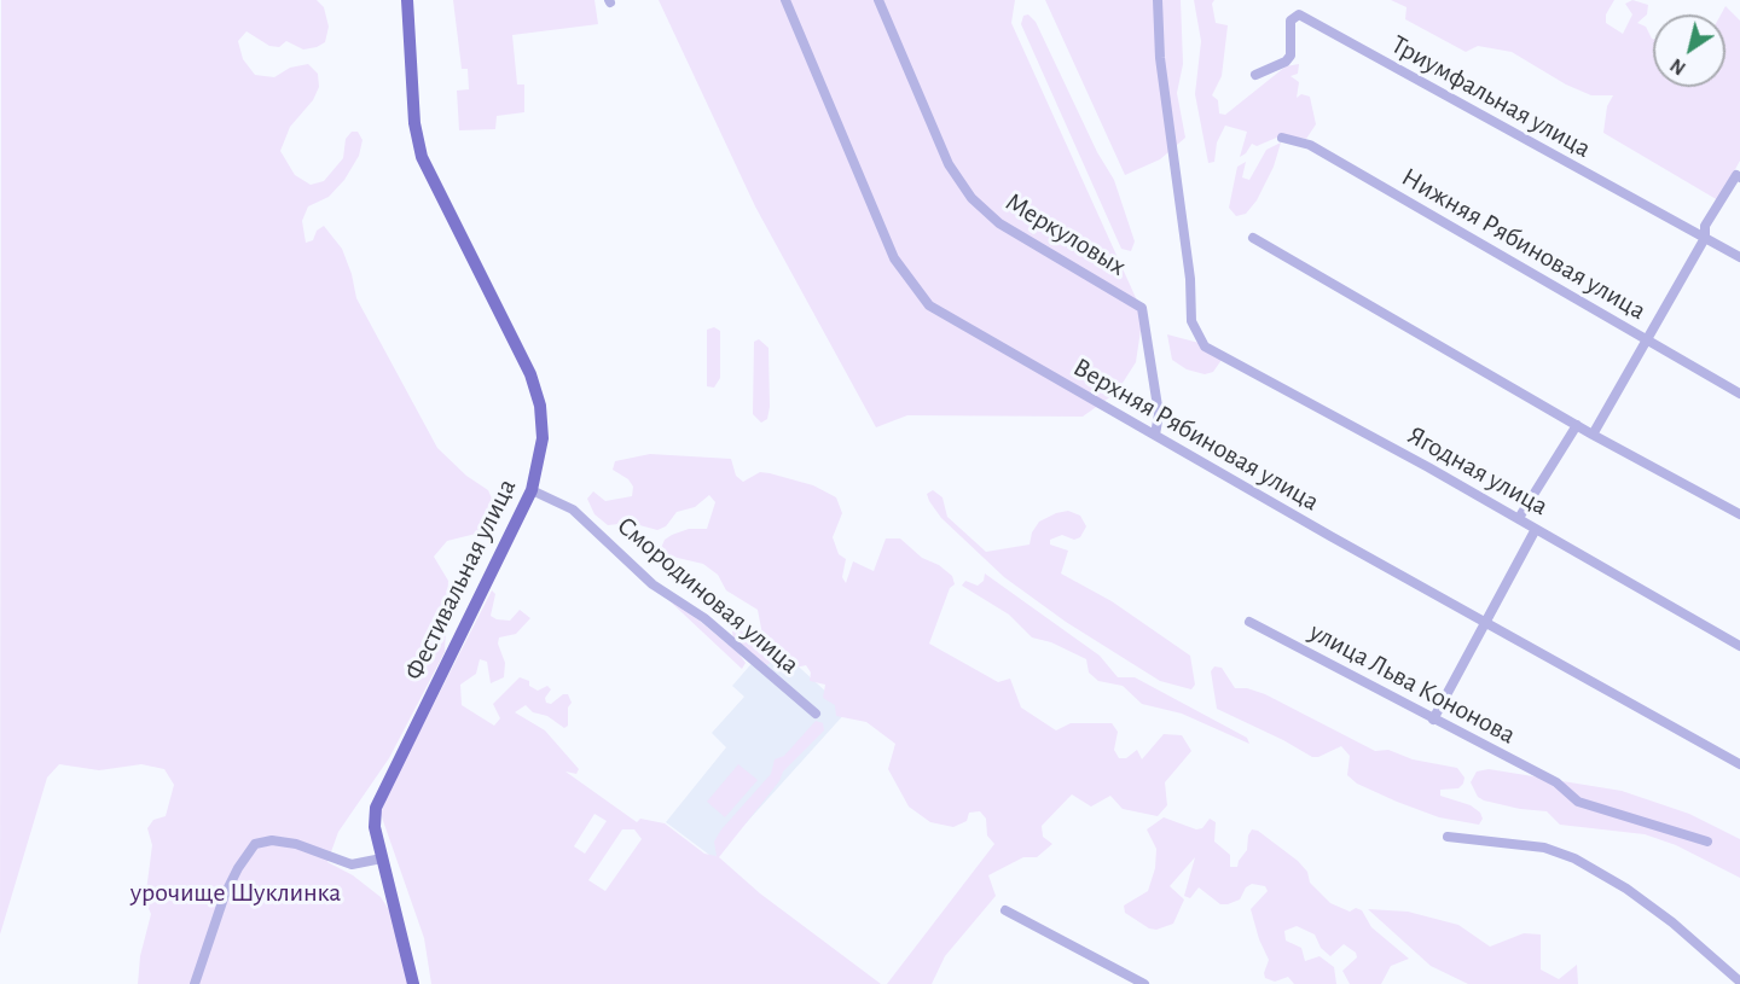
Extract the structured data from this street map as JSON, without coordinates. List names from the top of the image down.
{
  "streets": {
    "main road": ["Фестивальная улица"],
    "street": [
      "Триумфальная улица",
      "Меркуловых",
      "Нижняя Рябиновая улица",
      "Верхняя Рябиновая улица",
      "Ягодная улица",
      "Смородиновая улица",
      "улица Льва Кононова"
    ]
  },
  "crossings": [
    ["Меркуловых", "Верхняя Рябиновая улица"],
    ["Фестивальная улица", "Смородиновая улица"]
  ],
  "parks": ["урочище Шуклинка"],
  "north": "bottom left"
}
